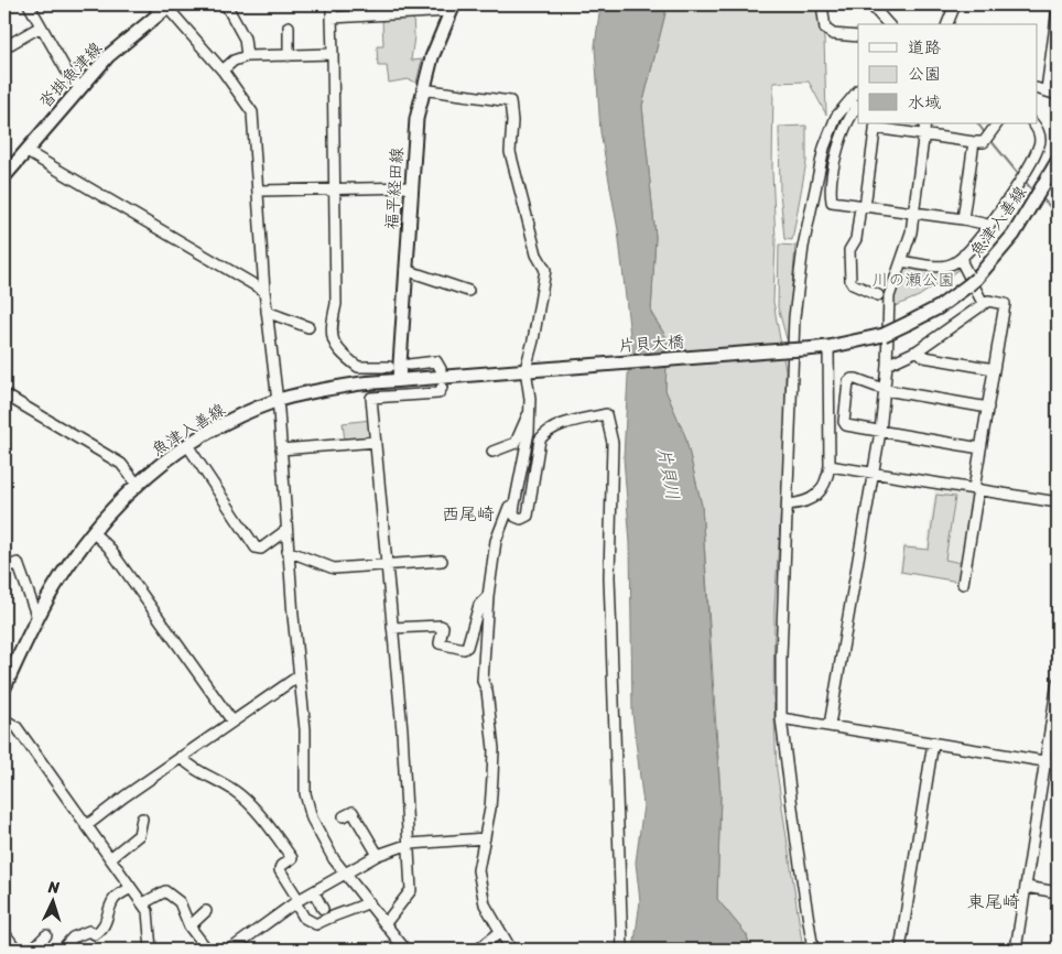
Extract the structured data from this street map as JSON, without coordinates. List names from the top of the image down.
{
  "streets": {
    "main road": [
      "沓掛魚津線",
      "福平経田線",
      "魚津入善線",
      "片貝大橋"
    ]
  },
  "crossings": [
    ["福平経田線", "魚津入善線"],
    ["魚津入善線", "片貝大橋"]
  ],
  "districts": ["西尾崎", "東尾崎"],
  "water": ["片貝川"],
  "parks": ["川の瀬公園"],
  "legend": ["道路", "公園", "水域"],
  "north": "top"
}
